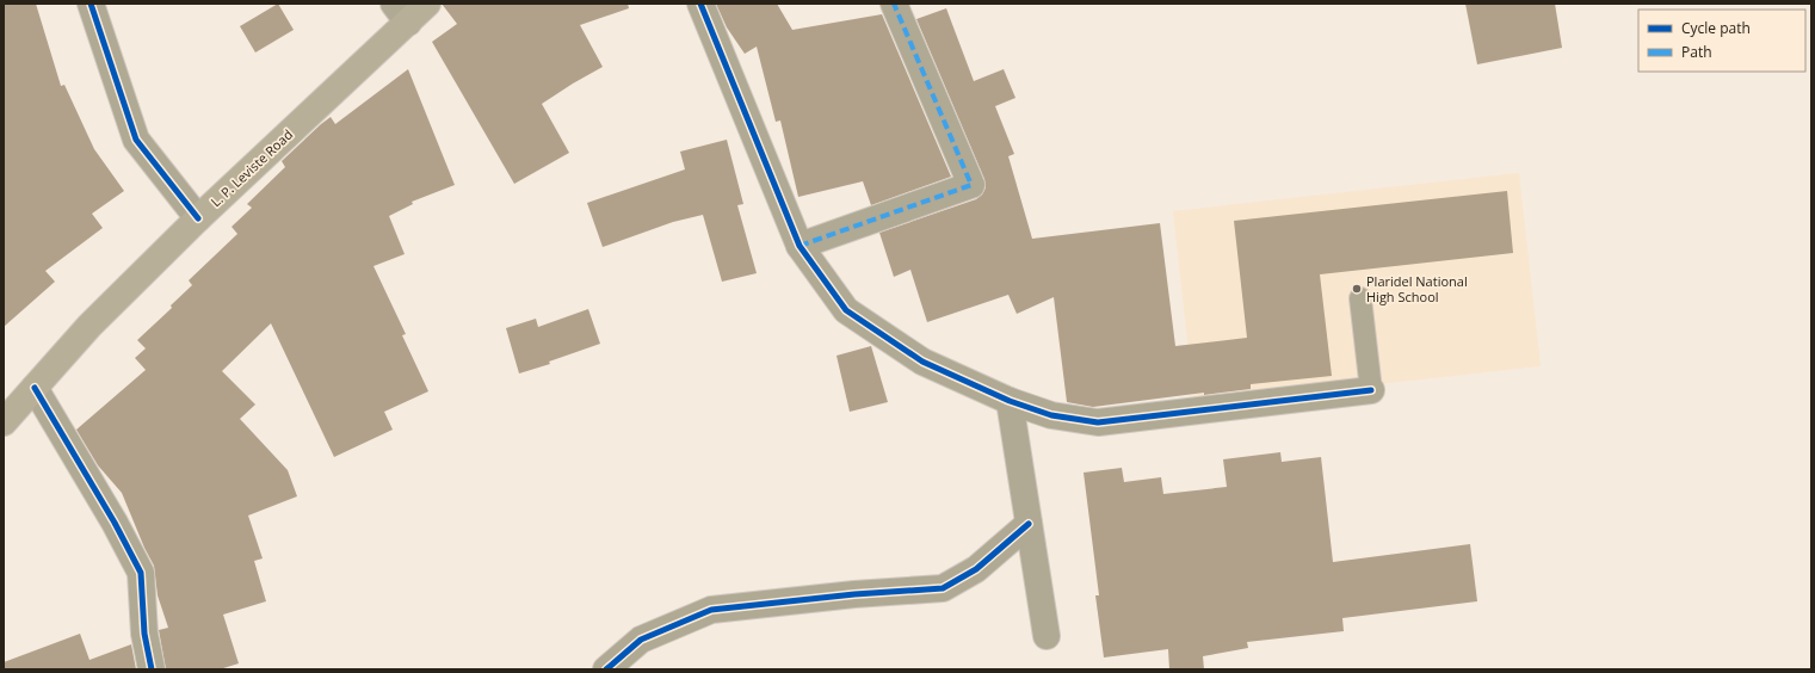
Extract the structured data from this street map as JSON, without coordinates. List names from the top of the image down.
{
  "streets": {
    "main road": ["L. P. Leviste Road"]
  },
  "places": ["Plaridel National High School"],
  "legend": ["Cycle path", "Path"]
}
